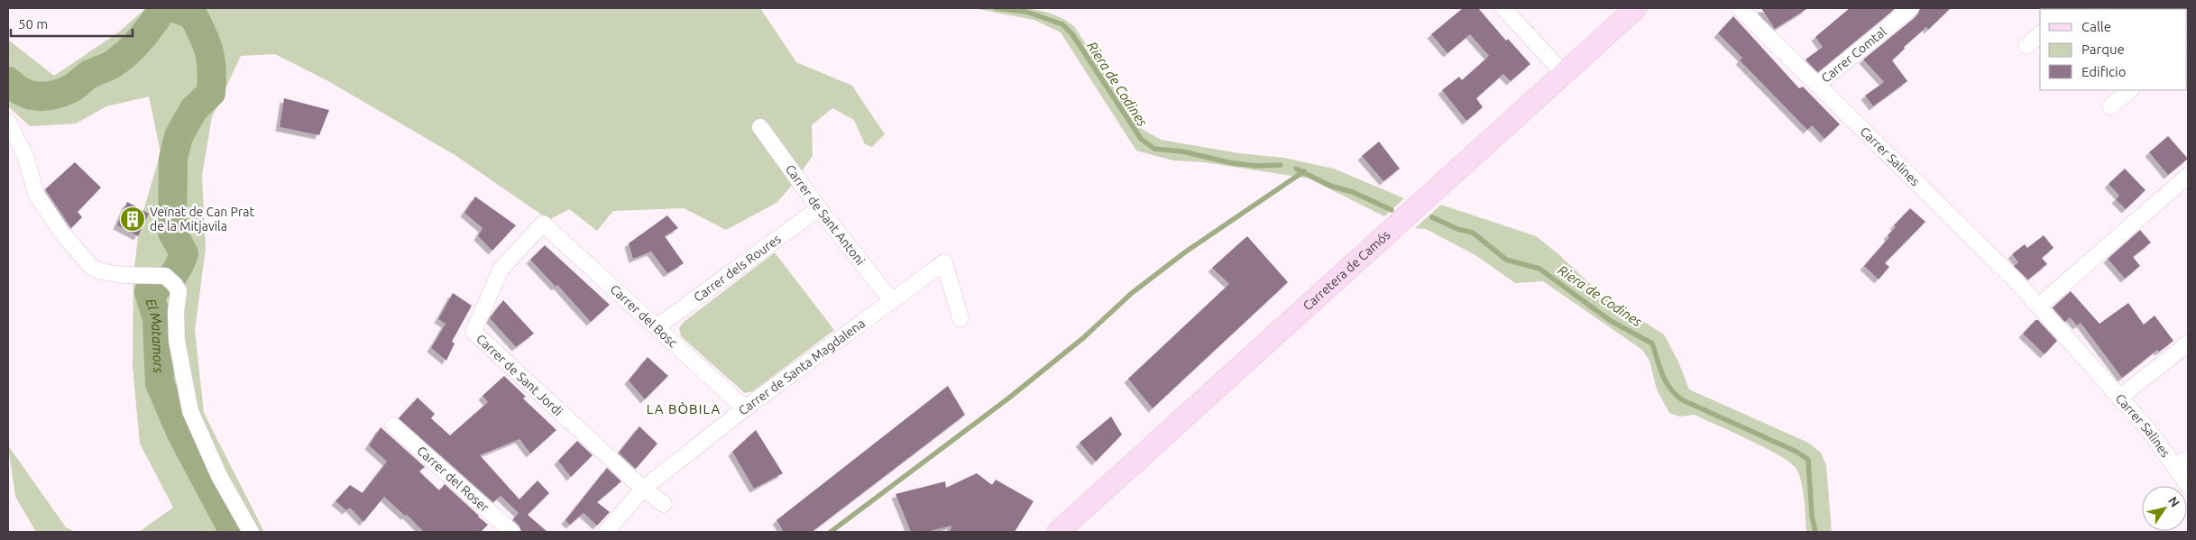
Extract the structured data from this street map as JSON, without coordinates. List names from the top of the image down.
{
  "streets": {
    "street": [
      "Carrer Comtal",
      "Carrer Salines",
      "Carrer de Sant Antoni",
      "Carrer dels Roures",
      "Carretera de Camós",
      "Carrer del Bosc",
      "Carrer de Santa Magdalena",
      "Carrer de Sant Jordi",
      "Carrer del Roser"
    ]
  },
  "crossings": [
    ["Carrer Comtal", "Carrer Salines"],
    ["Carrer de Sant Antoni", "Carrer dels Roures"],
    ["Carrer de Sant Antoni", "Carrer de Santa Magdalena"],
    ["Carrer dels Roures", "Carrer del Bosc"],
    ["Carrer del Bosc", "Carrer de Santa Magdalena"],
    ["Carrer del Bosc", "Carrer de Sant Jordi"],
    ["Carrer de Santa Magdalena", "Carrer de Sant Jordi"]
  ],
  "districts": ["LA BÒBILA"],
  "water": ["Riera de Codines", "El Matamors"],
  "places": {
    "building": ["Veïnat de Can Prat de la Mitjavila"]
  },
  "legend": ["Calle", "Parque", "Edificio"],
  "scale_bar": "50 m",
  "north": "top right"
}
